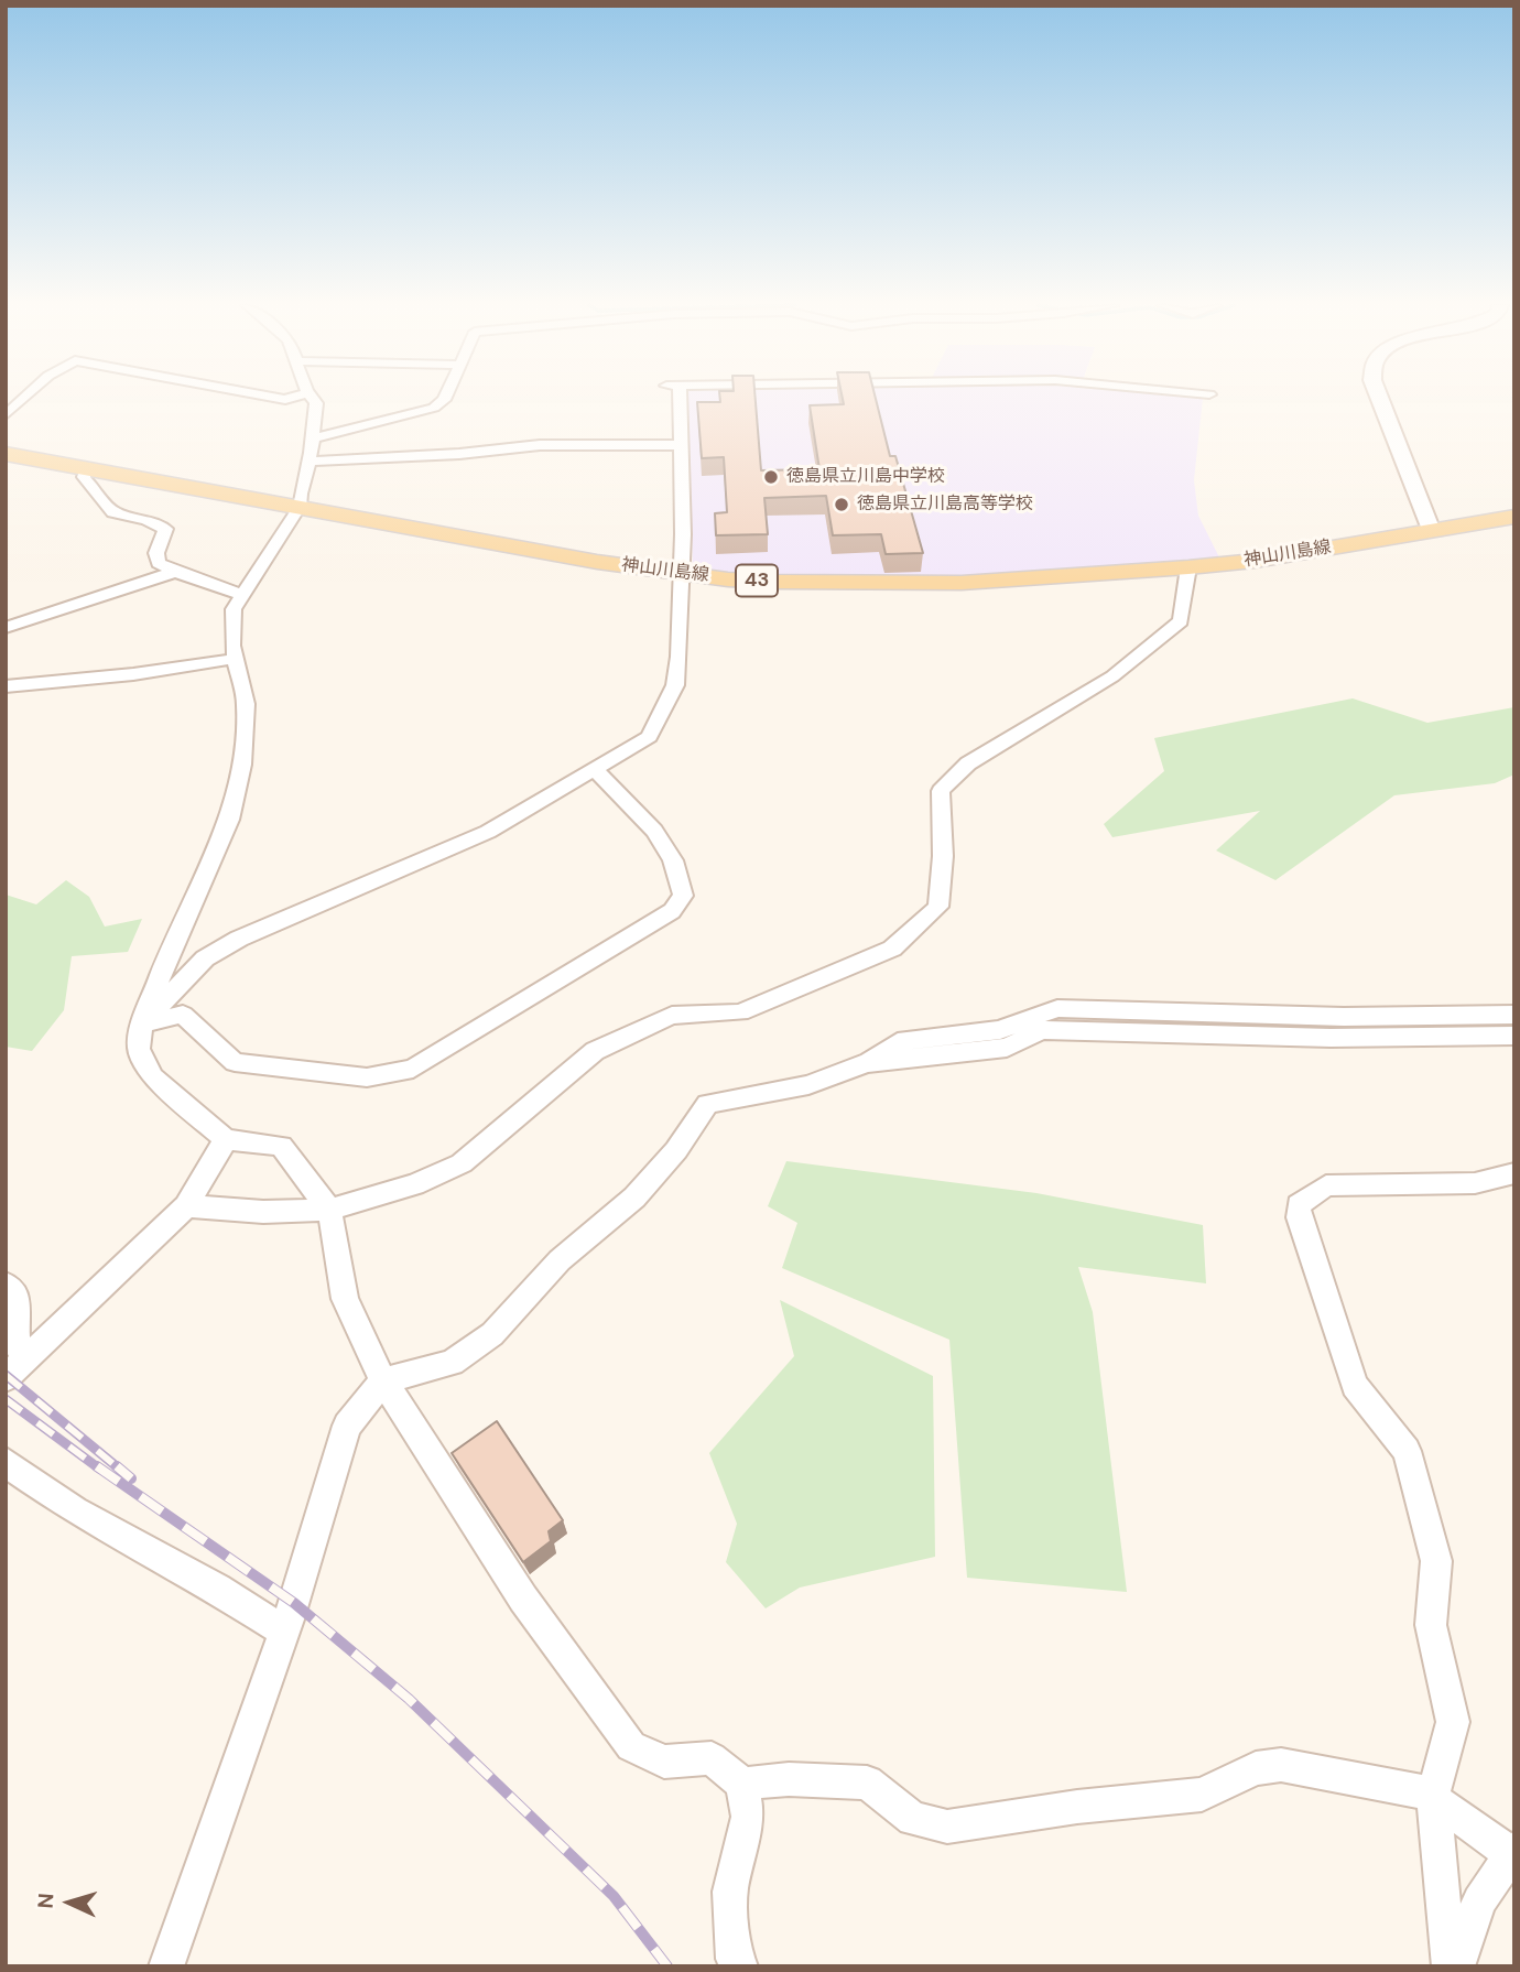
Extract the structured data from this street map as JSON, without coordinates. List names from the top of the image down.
{
  "streets": {
    "main road": ["神山川島線", "43"]
  },
  "places": ["徳島県立川島中学校", "徳島県立川島高等学校"],
  "north": "left"
}
